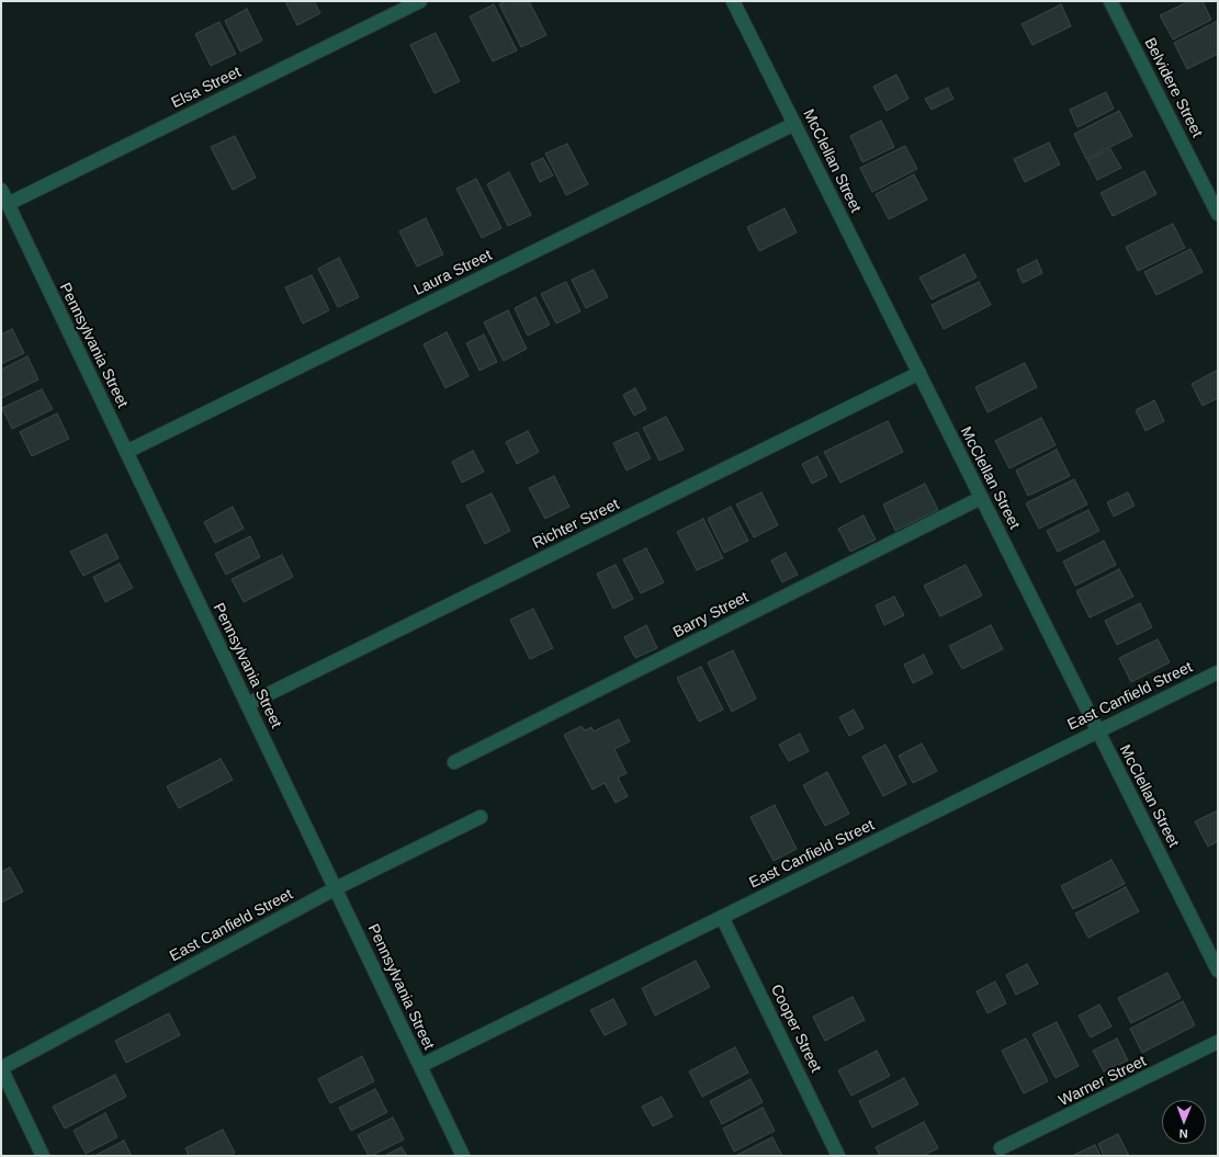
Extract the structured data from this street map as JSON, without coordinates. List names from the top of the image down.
{
  "streets": {
    "street": [
      "Elsa Street",
      "Belvidere Street",
      "McClellan Street",
      "Laura Street",
      "Pennsylvania Street",
      "Richter Street",
      "Barry Street",
      "East Canfield Street",
      "Cooper Street",
      "Warner Street"
    ]
  },
  "crossings": [
    ["Elsa Street", "Pennsylvania Street"],
    ["McClellan Street", "Laura Street"],
    ["McClellan Street", "Richter Street"],
    ["McClellan Street", "Barry Street"],
    ["McClellan Street", "East Canfield Street"],
    ["Laura Street", "Pennsylvania Street"],
    ["Pennsylvania Street", "Richter Street"],
    ["Pennsylvania Street", "East Canfield Street"],
    ["East Canfield Street", "Cooper Street"]
  ],
  "north": "bottom"
}
